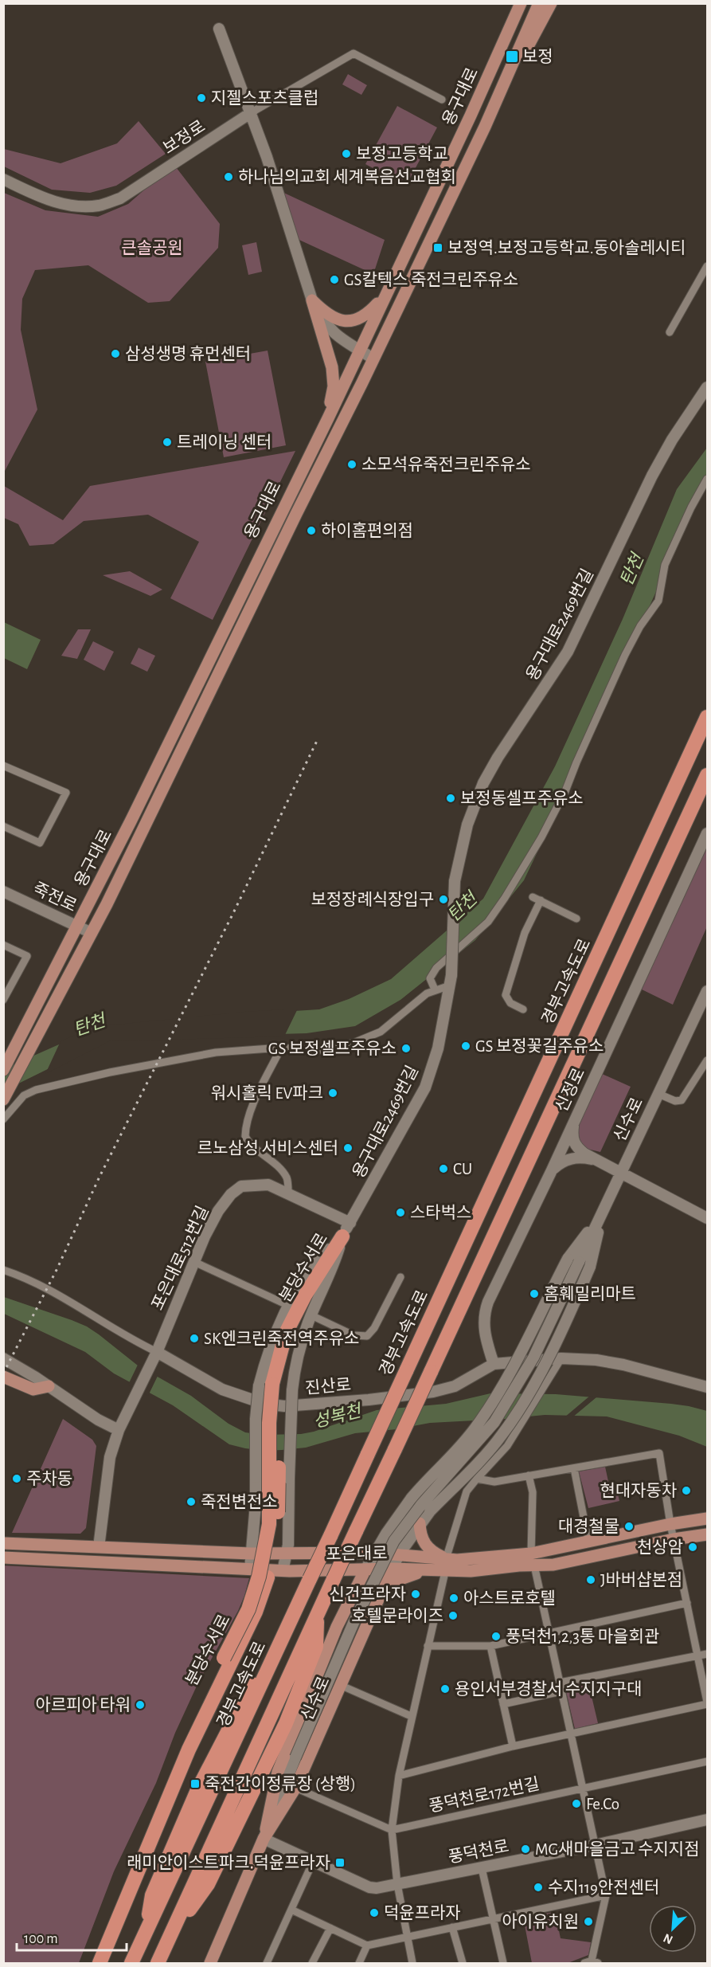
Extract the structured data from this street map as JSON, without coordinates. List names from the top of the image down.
{
  "streets": {
    "highway": ["경부고속도로", "분당수서로"],
    "main road": ["용구대로", "신수로", "포은대로"],
    "street": [
      "보정로",
      "용구대로2469번길",
      "죽전로",
      "신정로",
      "포은대로512번길",
      "진산로",
      "풍덕천로172번길",
      "풍덕천로"
    ]
  },
  "crossings": [
    ["용구대로", "죽전로"],
    ["용구대로2469번길", "포은대로512번길"],
    ["용구대로2469번길", "분당수서로"],
    ["신정로", "진산로"],
    ["신수로", "포은대로"],
    ["신수로", "풍덕천로"],
    ["포은대로512번길", "진산로"]
  ],
  "water": ["탄천", "성복천"],
  "parks": ["큰솔공원"],
  "places": {
    "transit": [
      "보정",
      "보정역.보정고등학교.동아솔레시티",
      "죽전간이정류장 (상행)",
      "래미안이스트파크.덕윤프라자"
    ],
    "other": [
      "지젤스포츠클럽",
      "보정고등학교",
      "하나님의교회 세계복음선교협회",
      "GS칼텍스 죽전크린주유소",
      "삼성생명 휴먼센터",
      "트레이닝 센터",
      "소모석유죽전크린주유소",
      "하이홈편의점",
      "보정동셀프주유소",
      "보정장례식장입구",
      "GS 보정꽃길주유소",
      "GS 보정셀프주유소",
      "워시홀릭 EV파크",
      "르노삼성 서비스센터",
      "CU",
      "스타벅스",
      "홈훼밀리마트",
      "SK엔크린죽전역주유소",
      "주차동",
      "현대자동차",
      "죽전변전소",
      "대경철물",
      "천상암",
      "J바버샵본점",
      "신건프라자",
      "아스트로호텔",
      "호텔문라이즈",
      "풍덕천1,2,3통 마을회관",
      "용인서부경찰서 수지지구대",
      "아르피아 타워",
      "Fe.Co",
      "MG새마을금고 수지지점",
      "수지119안전센터",
      "덕윤프라자",
      "아이유치원"
    ]
  },
  "scale_bar": "100 m",
  "north": "bottom left"
}
